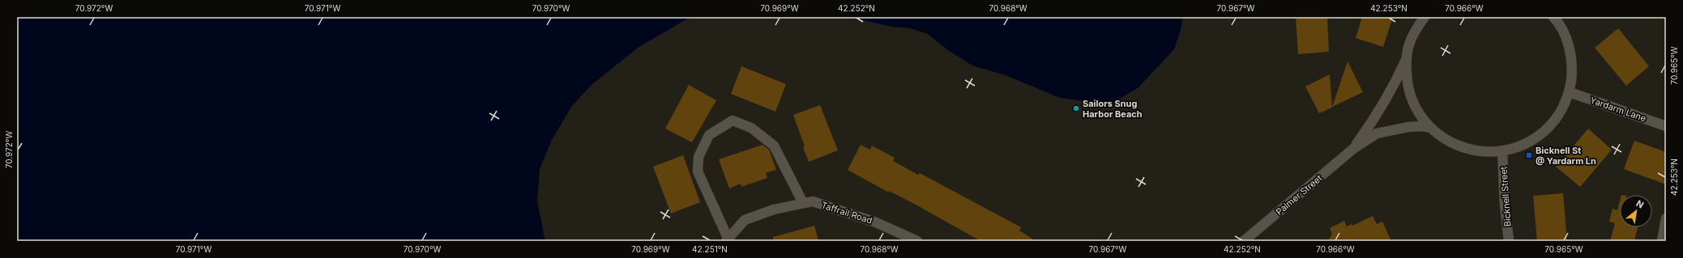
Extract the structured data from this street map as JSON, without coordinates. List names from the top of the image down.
{
  "streets": {
    "street": [
      "Yardarm Lane",
      "Palmer Street",
      "Bicknell Street",
      "Taffrail Road"
    ]
  },
  "places": {
    "other": ["Sailors Snug Harbor Beach"],
    "transit": ["Bicknell St @ Yardarm Ln"]
  },
  "north": "top right",
  "coordinates": [
    "70.972°W",
    "70.971°W",
    "70.970°W",
    "70.969°W",
    "42.252°N",
    "70.968°W",
    "70.967°W",
    "42.253°N",
    "70.966°W",
    "70.965°W",
    "42.251°N"
  ]
}
